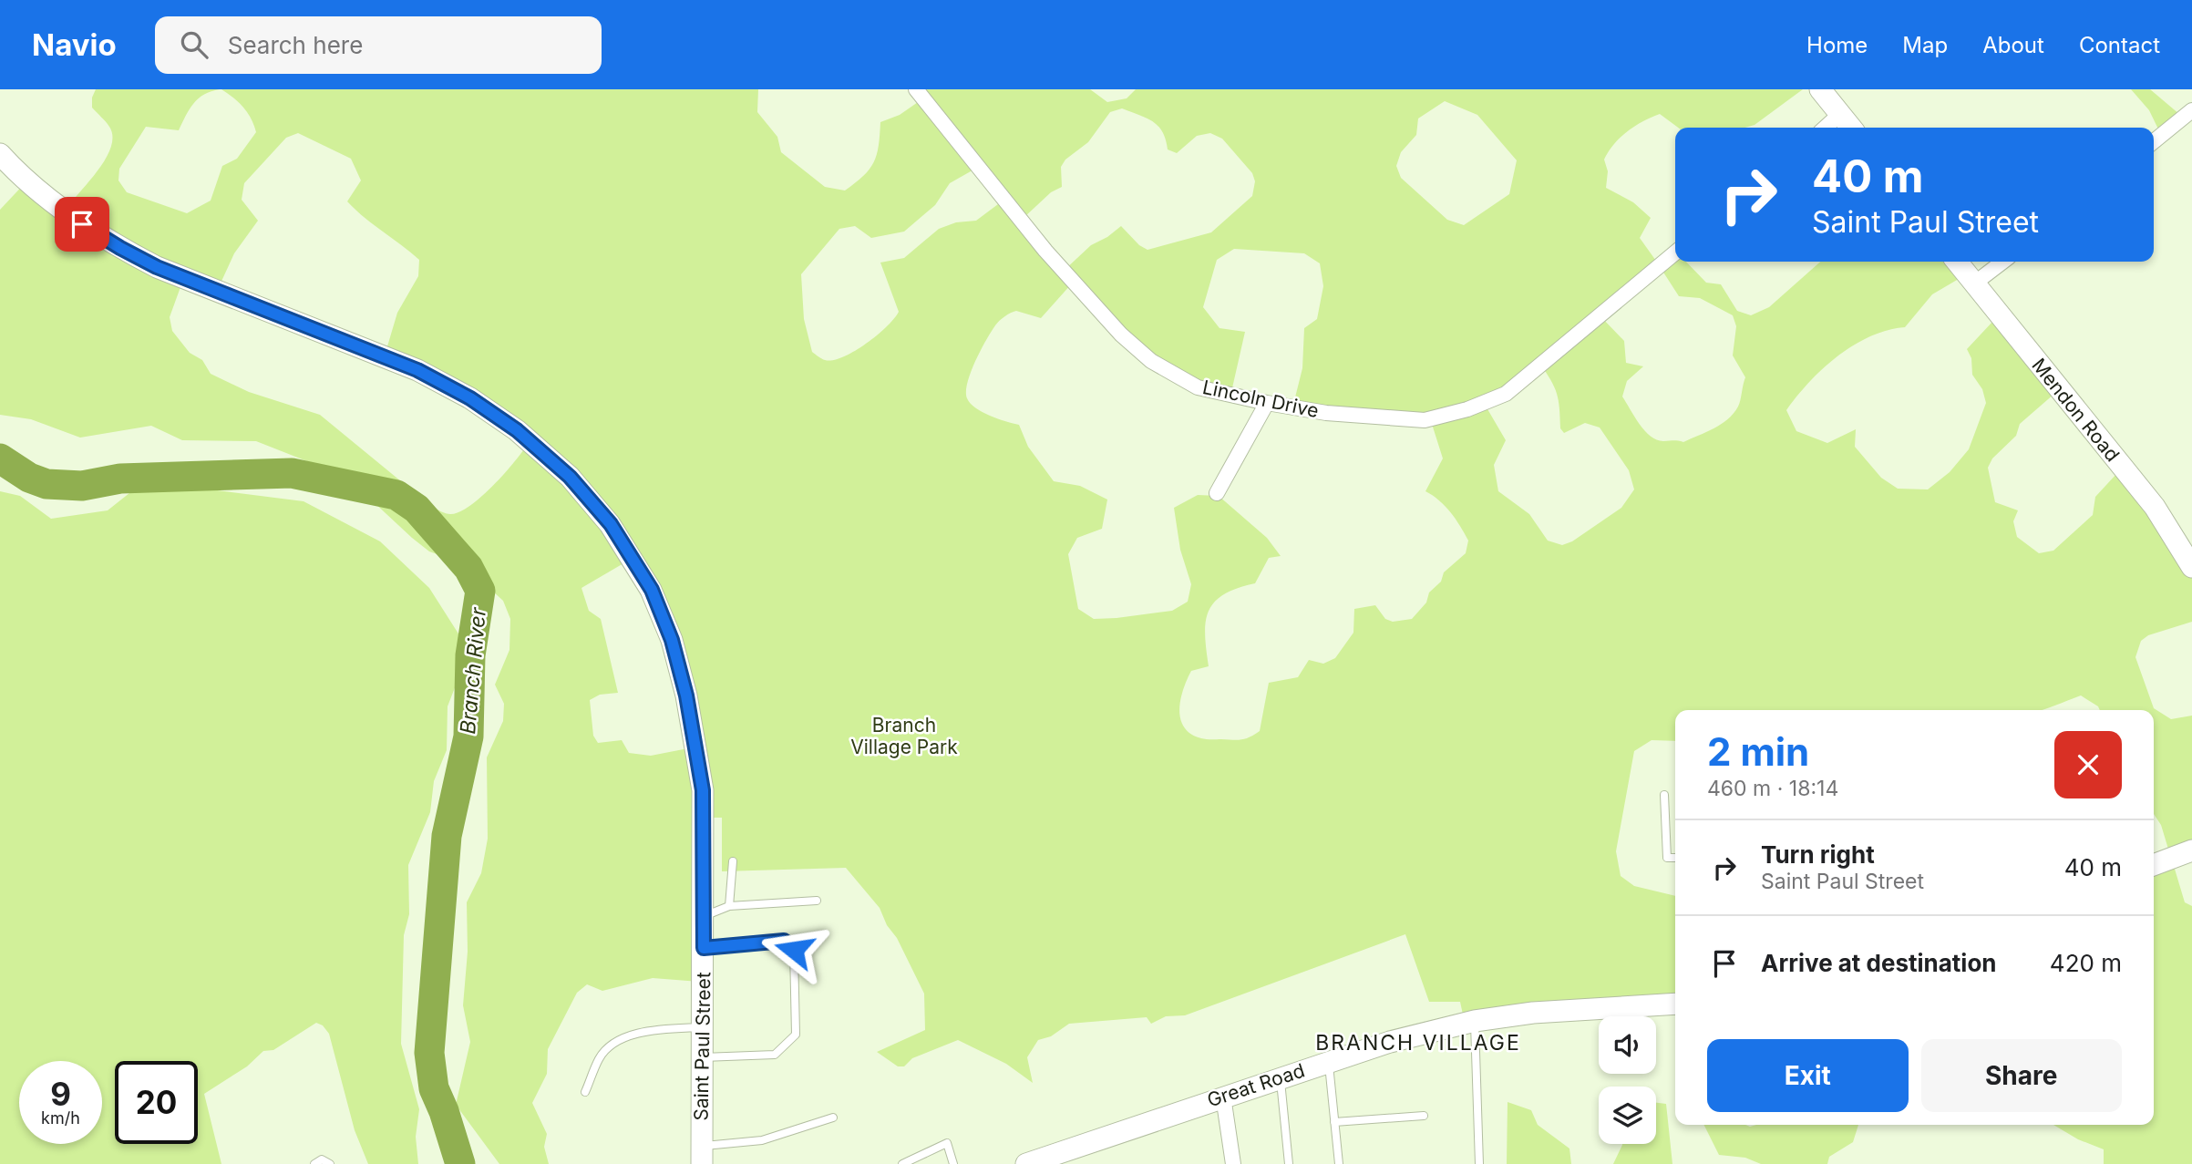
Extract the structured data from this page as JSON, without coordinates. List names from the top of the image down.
{
  "streets": {
    "main road": ["Mendon Road", "Saint Paul Street", "Great Road"],
    "street": ["Lincoln Drive"]
  },
  "districts": ["BRANCH VILLAGE"],
  "water": ["Branch River"],
  "parks": ["Branch Village Park"],
  "page": {
    "header": "Navio",
    "search": "Search here",
    "nav": [
      "Home",
      "Map",
      "About",
      "Contact"
    ],
    "turn": ["40 m", "Saint Paul Street"],
    "heading": ["2 min", "460 m · 18:14"],
    "list": [
      {
        "name": "Turn right",
        "note": "Saint Paul Street",
        "value": "40 m"
      },
      {
        "name": "Arrive at destination",
        "value": "420 m"
      }
    ],
    "buttons": ["Exit", "Share"],
    "speed": "9 km/h",
    "limit": "20"
  }
}
